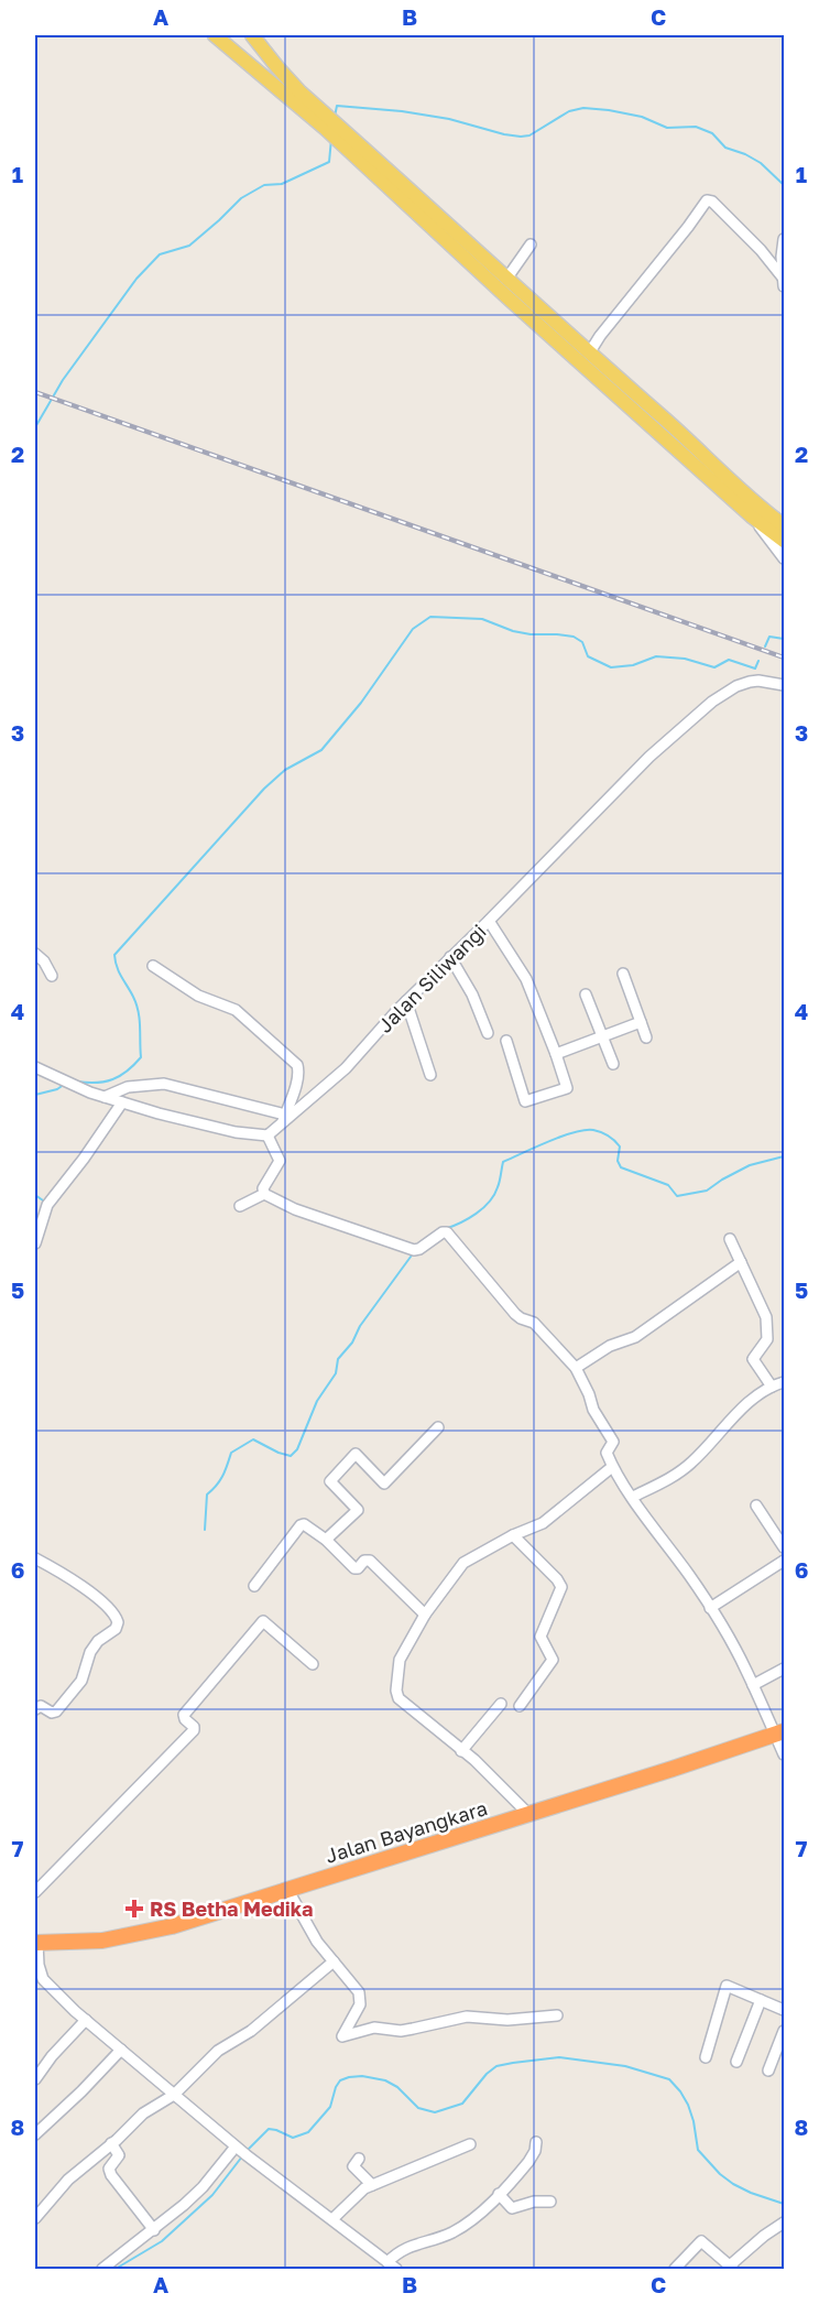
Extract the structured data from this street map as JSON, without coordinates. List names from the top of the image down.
{
  "streets": {
    "highway": ["Jalan Bayangkara"],
    "street": ["Jalan Siliwangi"]
  },
  "places": {
    "health": ["RS Betha Medika"]
  },
  "grid": {
    "columns": ["A", "B", "C"],
    "rows": [
      "1",
      "2",
      "3",
      "4",
      "5",
      "6",
      "7",
      "8"
    ]
  }
}
